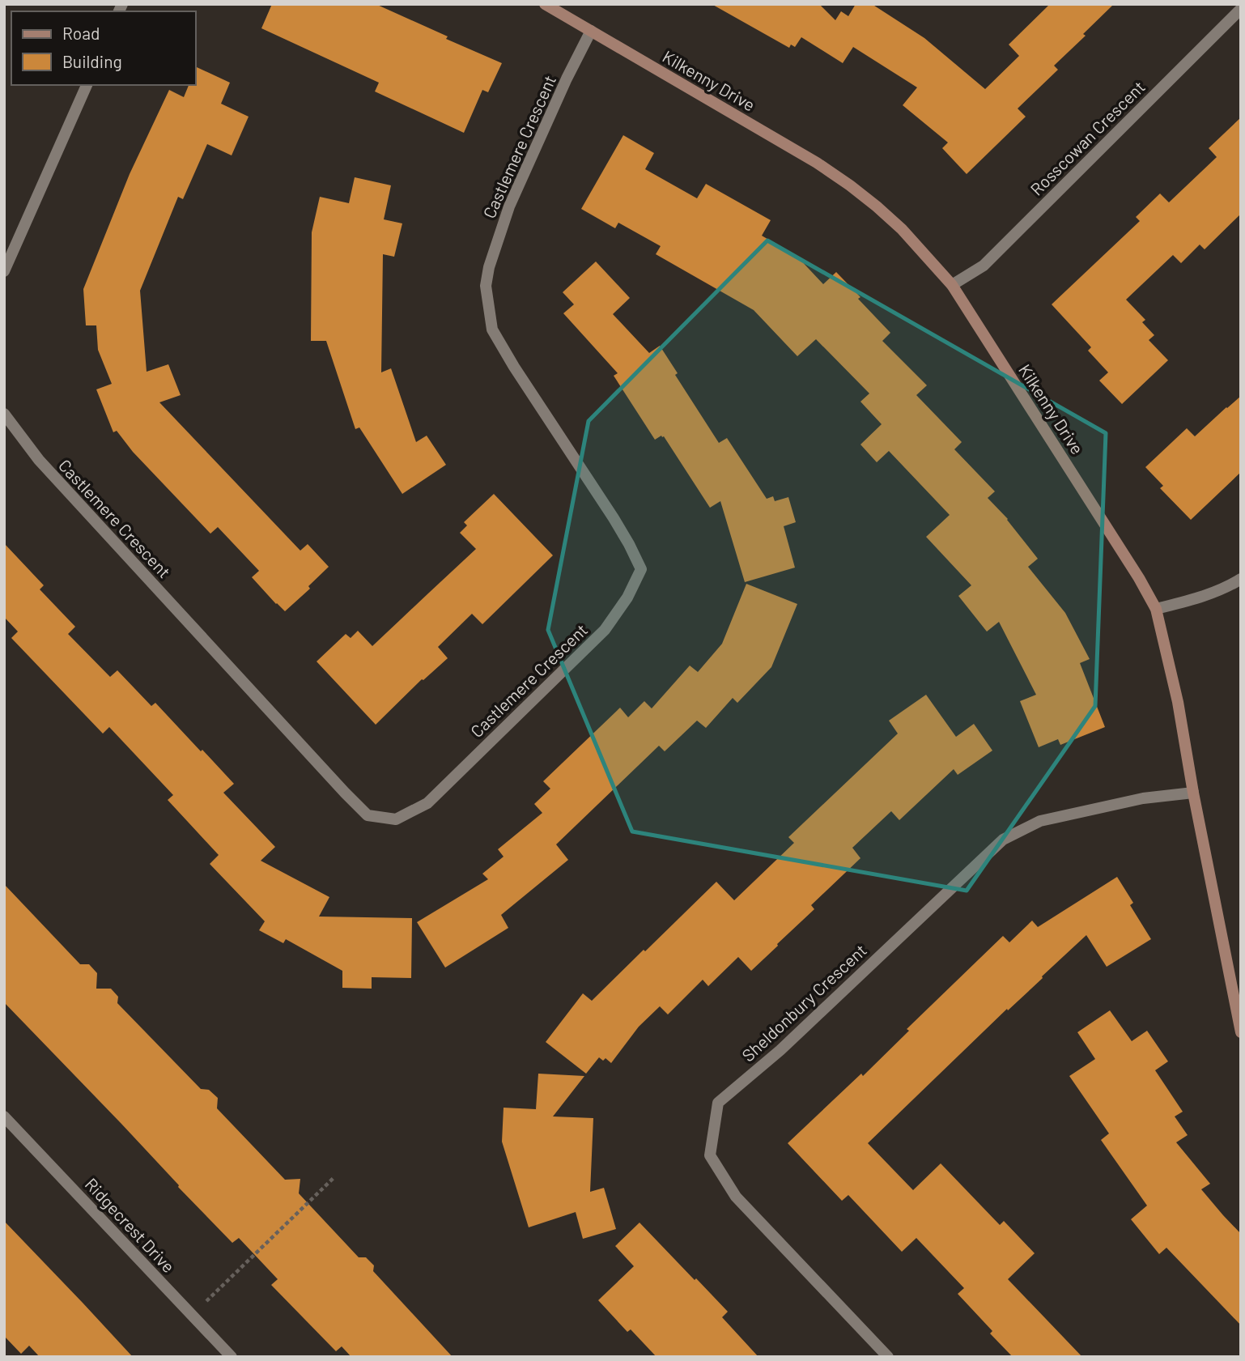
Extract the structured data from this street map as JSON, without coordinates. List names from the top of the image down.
{
  "streets": {
    "street": [
      "Kilkenny Drive",
      "Rosscowan Crescent",
      "Castlemere Crescent",
      "Sheldonbury Crescent",
      "Ridgecrest Drive"
    ]
  },
  "crossings": [
    ["Kilkenny Drive", "Rosscowan Crescent"],
    ["Kilkenny Drive", "Castlemere Crescent"],
    ["Kilkenny Drive", "Sheldonbury Crescent"]
  ],
  "legend": ["Road", "Building"]
}
